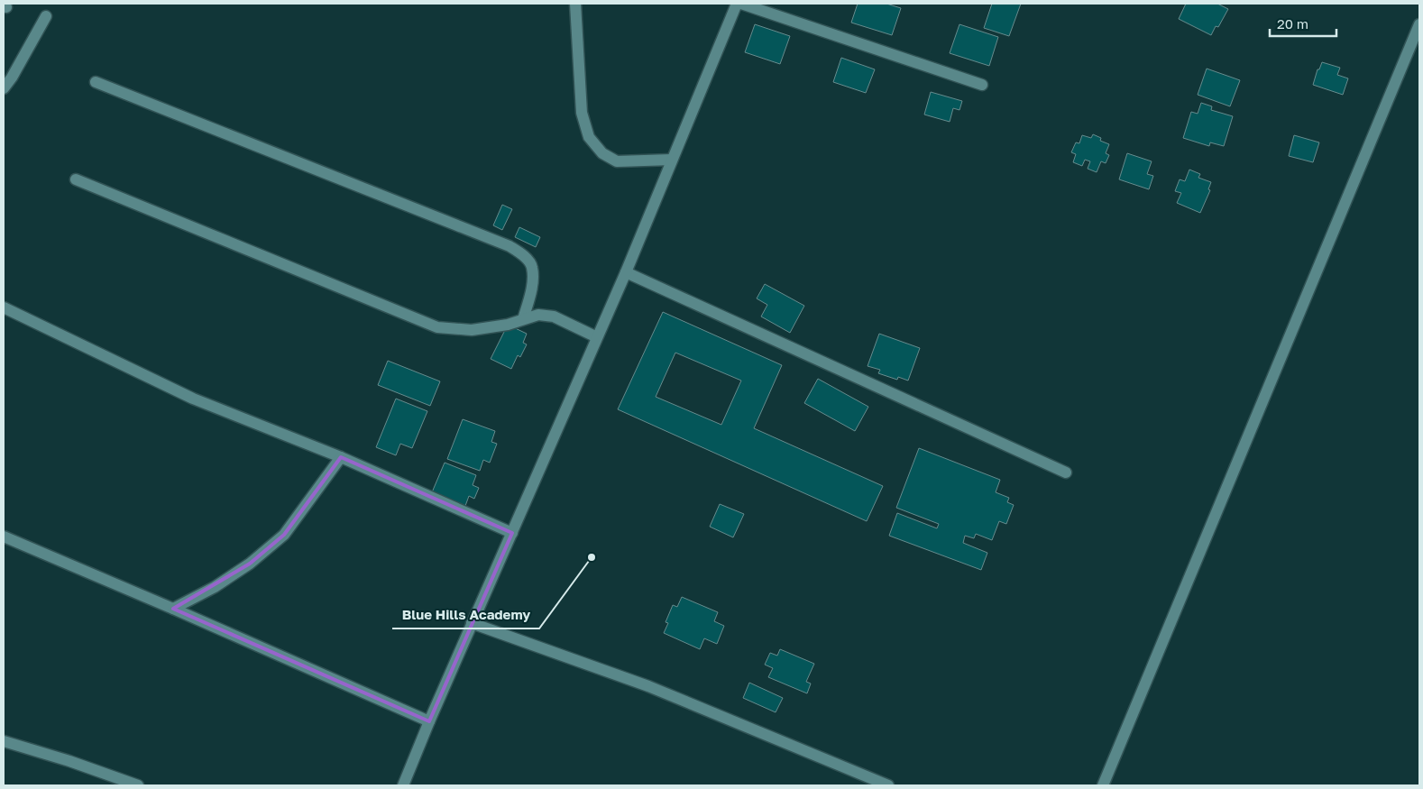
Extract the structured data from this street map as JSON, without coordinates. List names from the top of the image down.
{
  "places": ["Blue Hills Academy"],
  "scale_bar": "20 m"
}
